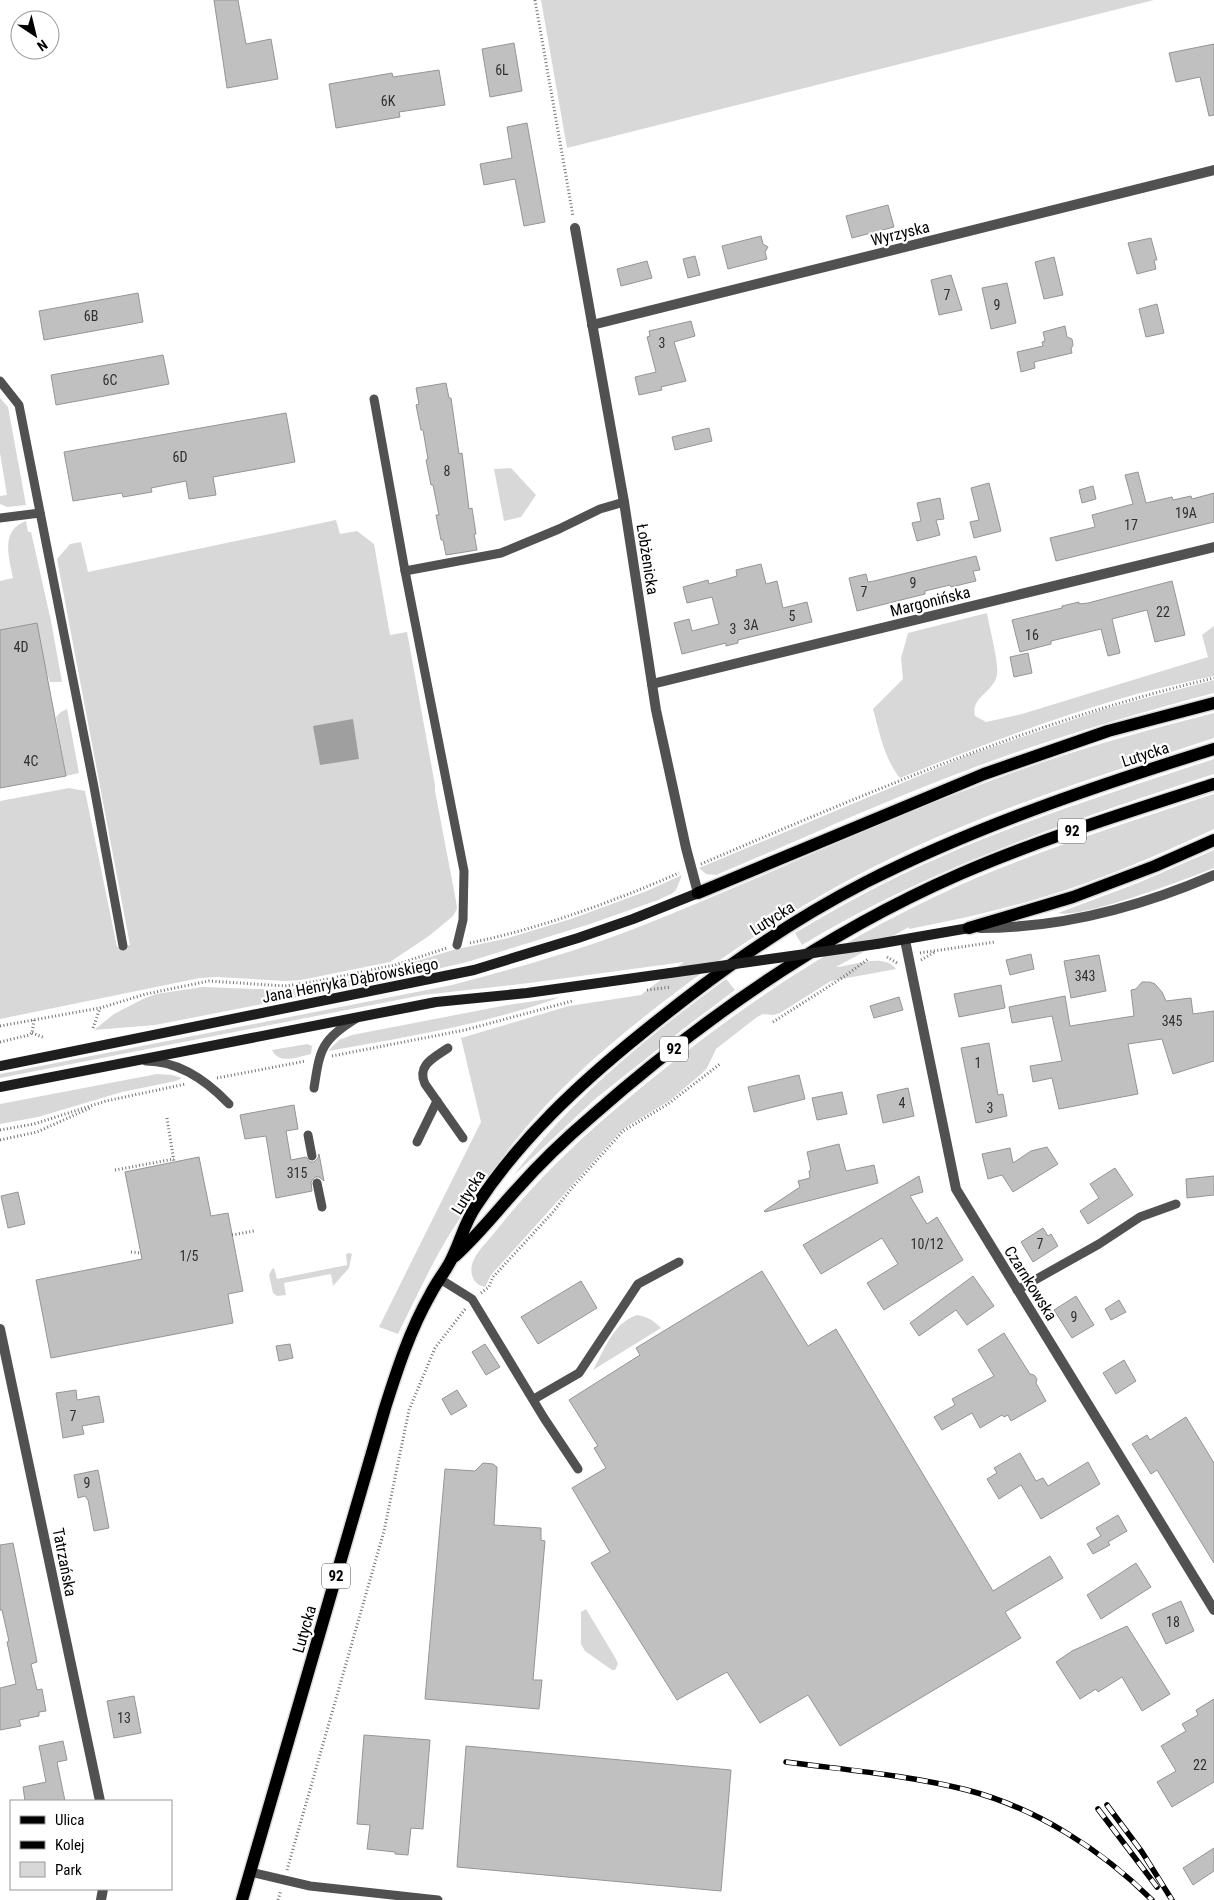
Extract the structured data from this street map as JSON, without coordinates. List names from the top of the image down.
{
  "streets": {
    "main road": ["Lutycka", "92", "Jana Henryka Dąbrowskiego"],
    "street": [
      "Wyrzyska",
      "Łobżenicka",
      "Margonińska",
      "Czarnkowska",
      "Tatrzańska"
    ]
  },
  "crossings": [
    ["Wyrzyska", "Łobżenicka"],
    ["Łobżenicka", "Margonińska"],
    ["Łobżenicka", "Jana Henryka Dąbrowskiego"]
  ],
  "house_numbers": [
    "6L",
    "6K",
    "7",
    "9",
    "6B",
    "3",
    "6C",
    "6D",
    "8",
    "19A",
    "17",
    "9",
    "7",
    "22",
    "5",
    "3A",
    "3",
    "16",
    "4D",
    "4C",
    "343",
    "345",
    "1",
    "4",
    "3",
    "315",
    "10/12",
    "7",
    "1/5",
    "9",
    "7",
    "9",
    "18",
    "13",
    "22"
  ],
  "legend": ["Ulica", "Kolej", "Park"],
  "north": "bottom right"
}
